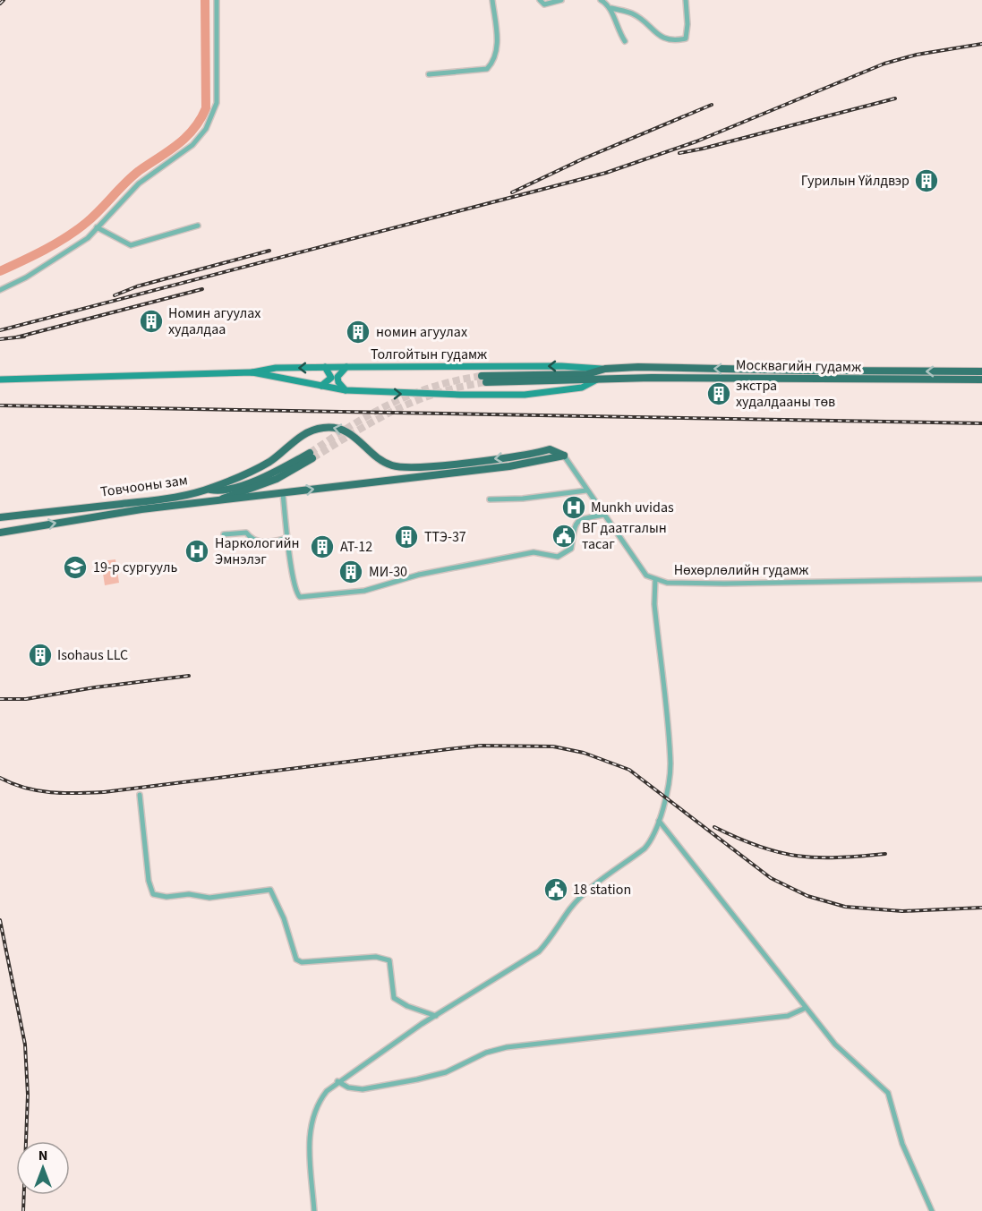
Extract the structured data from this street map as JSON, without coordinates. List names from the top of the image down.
{
  "streets": {
    "highway": ["Москвагийн гудамж", "Товчооны зам"],
    "main road": ["Толгойтын гудамж"],
    "street": ["Нөхөрлөлийн гудамж"]
  },
  "crossings": [
    ["Толгойтын гудамж", "Москвагийн гудамж"],
    ["Товчооны зам", "Нөхөрлөлийн гудамж"]
  ],
  "places": {
    "building": [
      "Гурилын Үйлдвэр",
      "Номин агуулах худалдаа",
      "номин агуулах",
      "экстра худалдааны төв",
      "ТТЭ-37",
      "АТ-12",
      "МИ-30",
      "Isohaus LLC"
    ],
    "hospital": ["Munkh uvidas", "Наркологийн Эмнэлэг"],
    "public building": ["ВГ даатгалын тасаг", "18 station"],
    "school or university": ["19-р сургууль"]
  },
  "north": "top"
}
